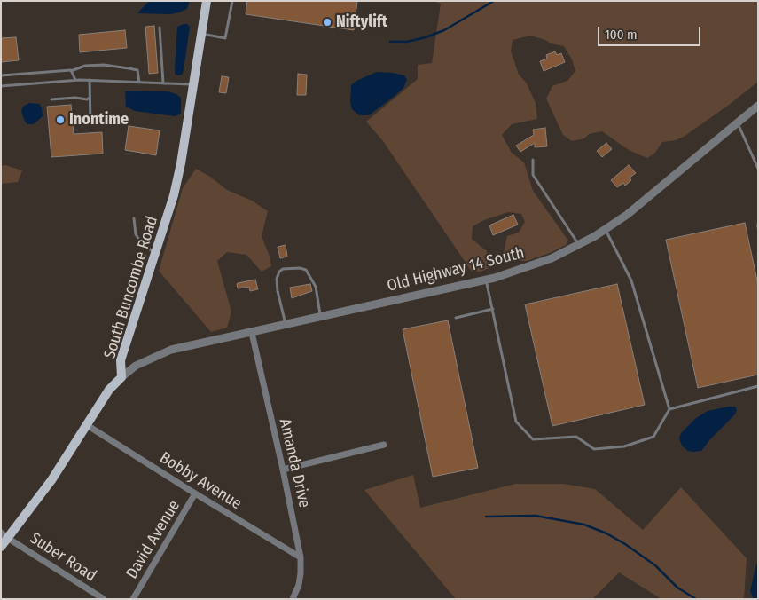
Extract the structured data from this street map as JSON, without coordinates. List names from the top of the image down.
{
  "streets": {
    "main road": ["South Buncombe Road"],
    "street": [
      "Old Highway 14 South",
      "Amanda Drive",
      "Bobby Avenue",
      "David Avenue",
      "Suber Road"
    ]
  },
  "crossings": [
    ["Old Highway 14 South", "South Buncombe Road"],
    ["Old Highway 14 South", "Amanda Drive"],
    ["South Buncombe Road", "Bobby Avenue"],
    ["South Buncombe Road", "Suber Road"],
    ["Amanda Drive", "Bobby Avenue"],
    ["Bobby Avenue", "David Avenue"]
  ],
  "places": ["Niftylift", "Inontime"],
  "scale_bar": "100 m"
}
